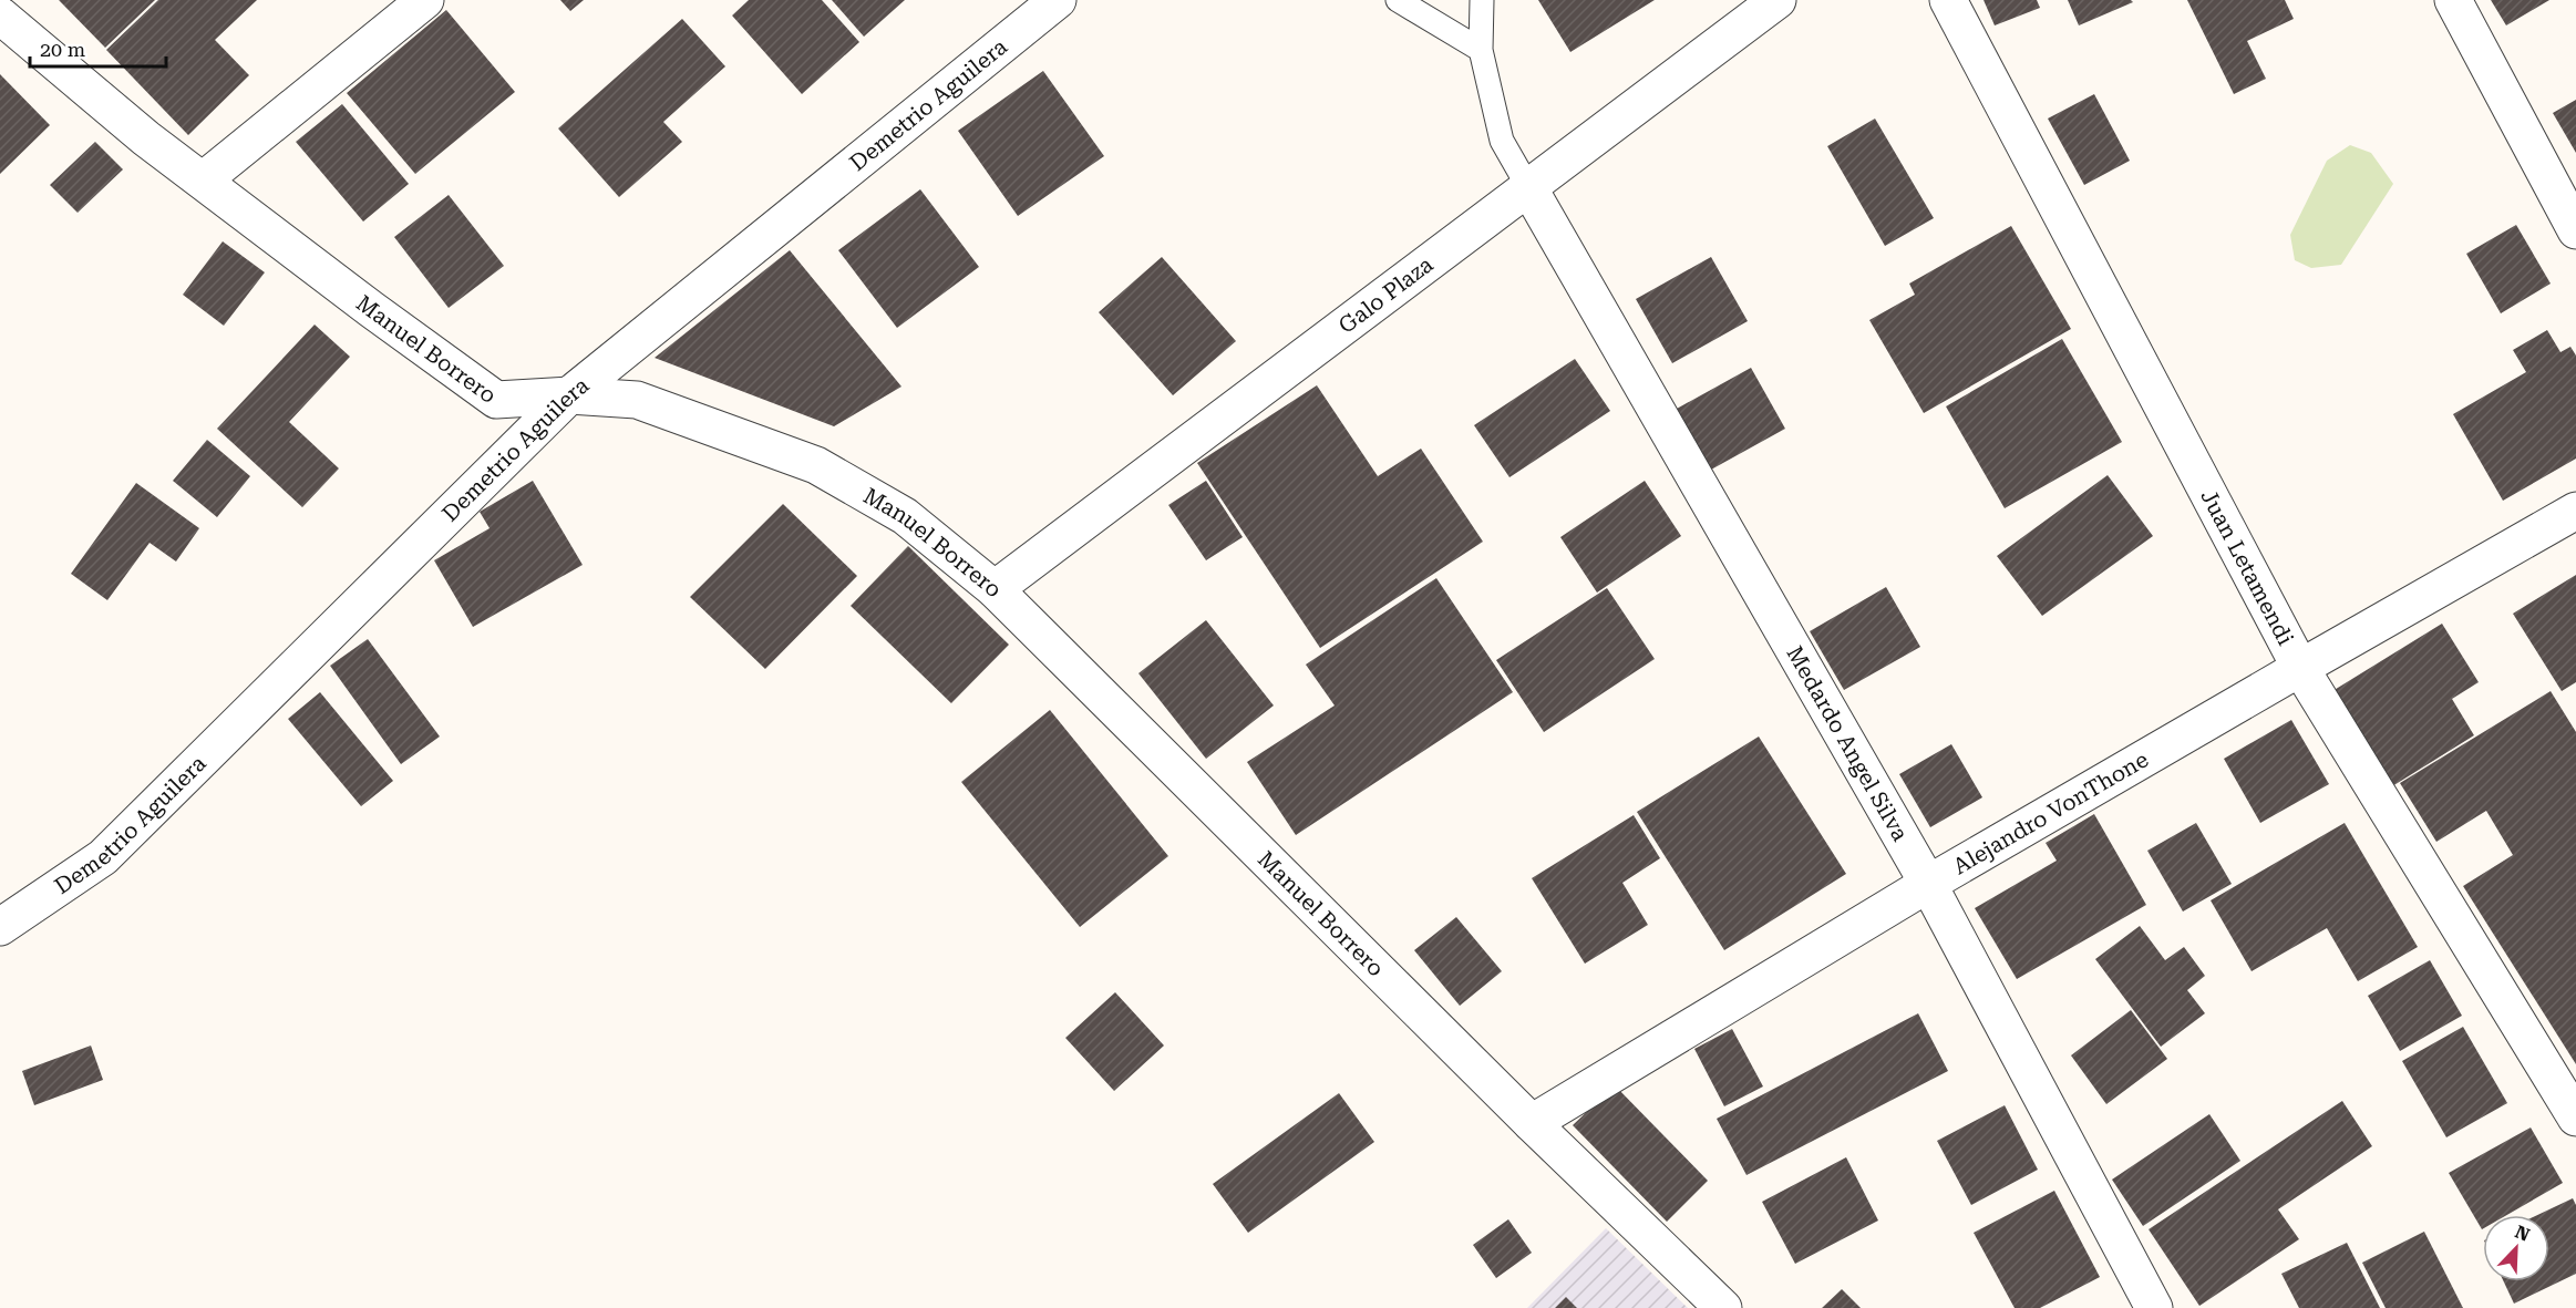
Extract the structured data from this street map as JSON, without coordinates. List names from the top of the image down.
{
  "streets": {
    "street": [
      "Demetrio Aguilera",
      "Galo Plaza",
      "Manuel Borrero",
      "Juan Letamendi",
      "Medardo Angel Silva",
      "Alejandro VonThone"
    ]
  },
  "crossings": [
    ["Demetrio Aguilera", "Manuel Borrero"],
    ["Galo Plaza", "Manuel Borrero"],
    ["Galo Plaza", "Medardo Angel Silva"],
    ["Manuel Borrero", "Alejandro VonThone"],
    ["Juan Letamendi", "Alejandro VonThone"],
    ["Medardo Angel Silva", "Alejandro VonThone"]
  ],
  "scale_bar": "20 m",
  "north": "top right"
}
